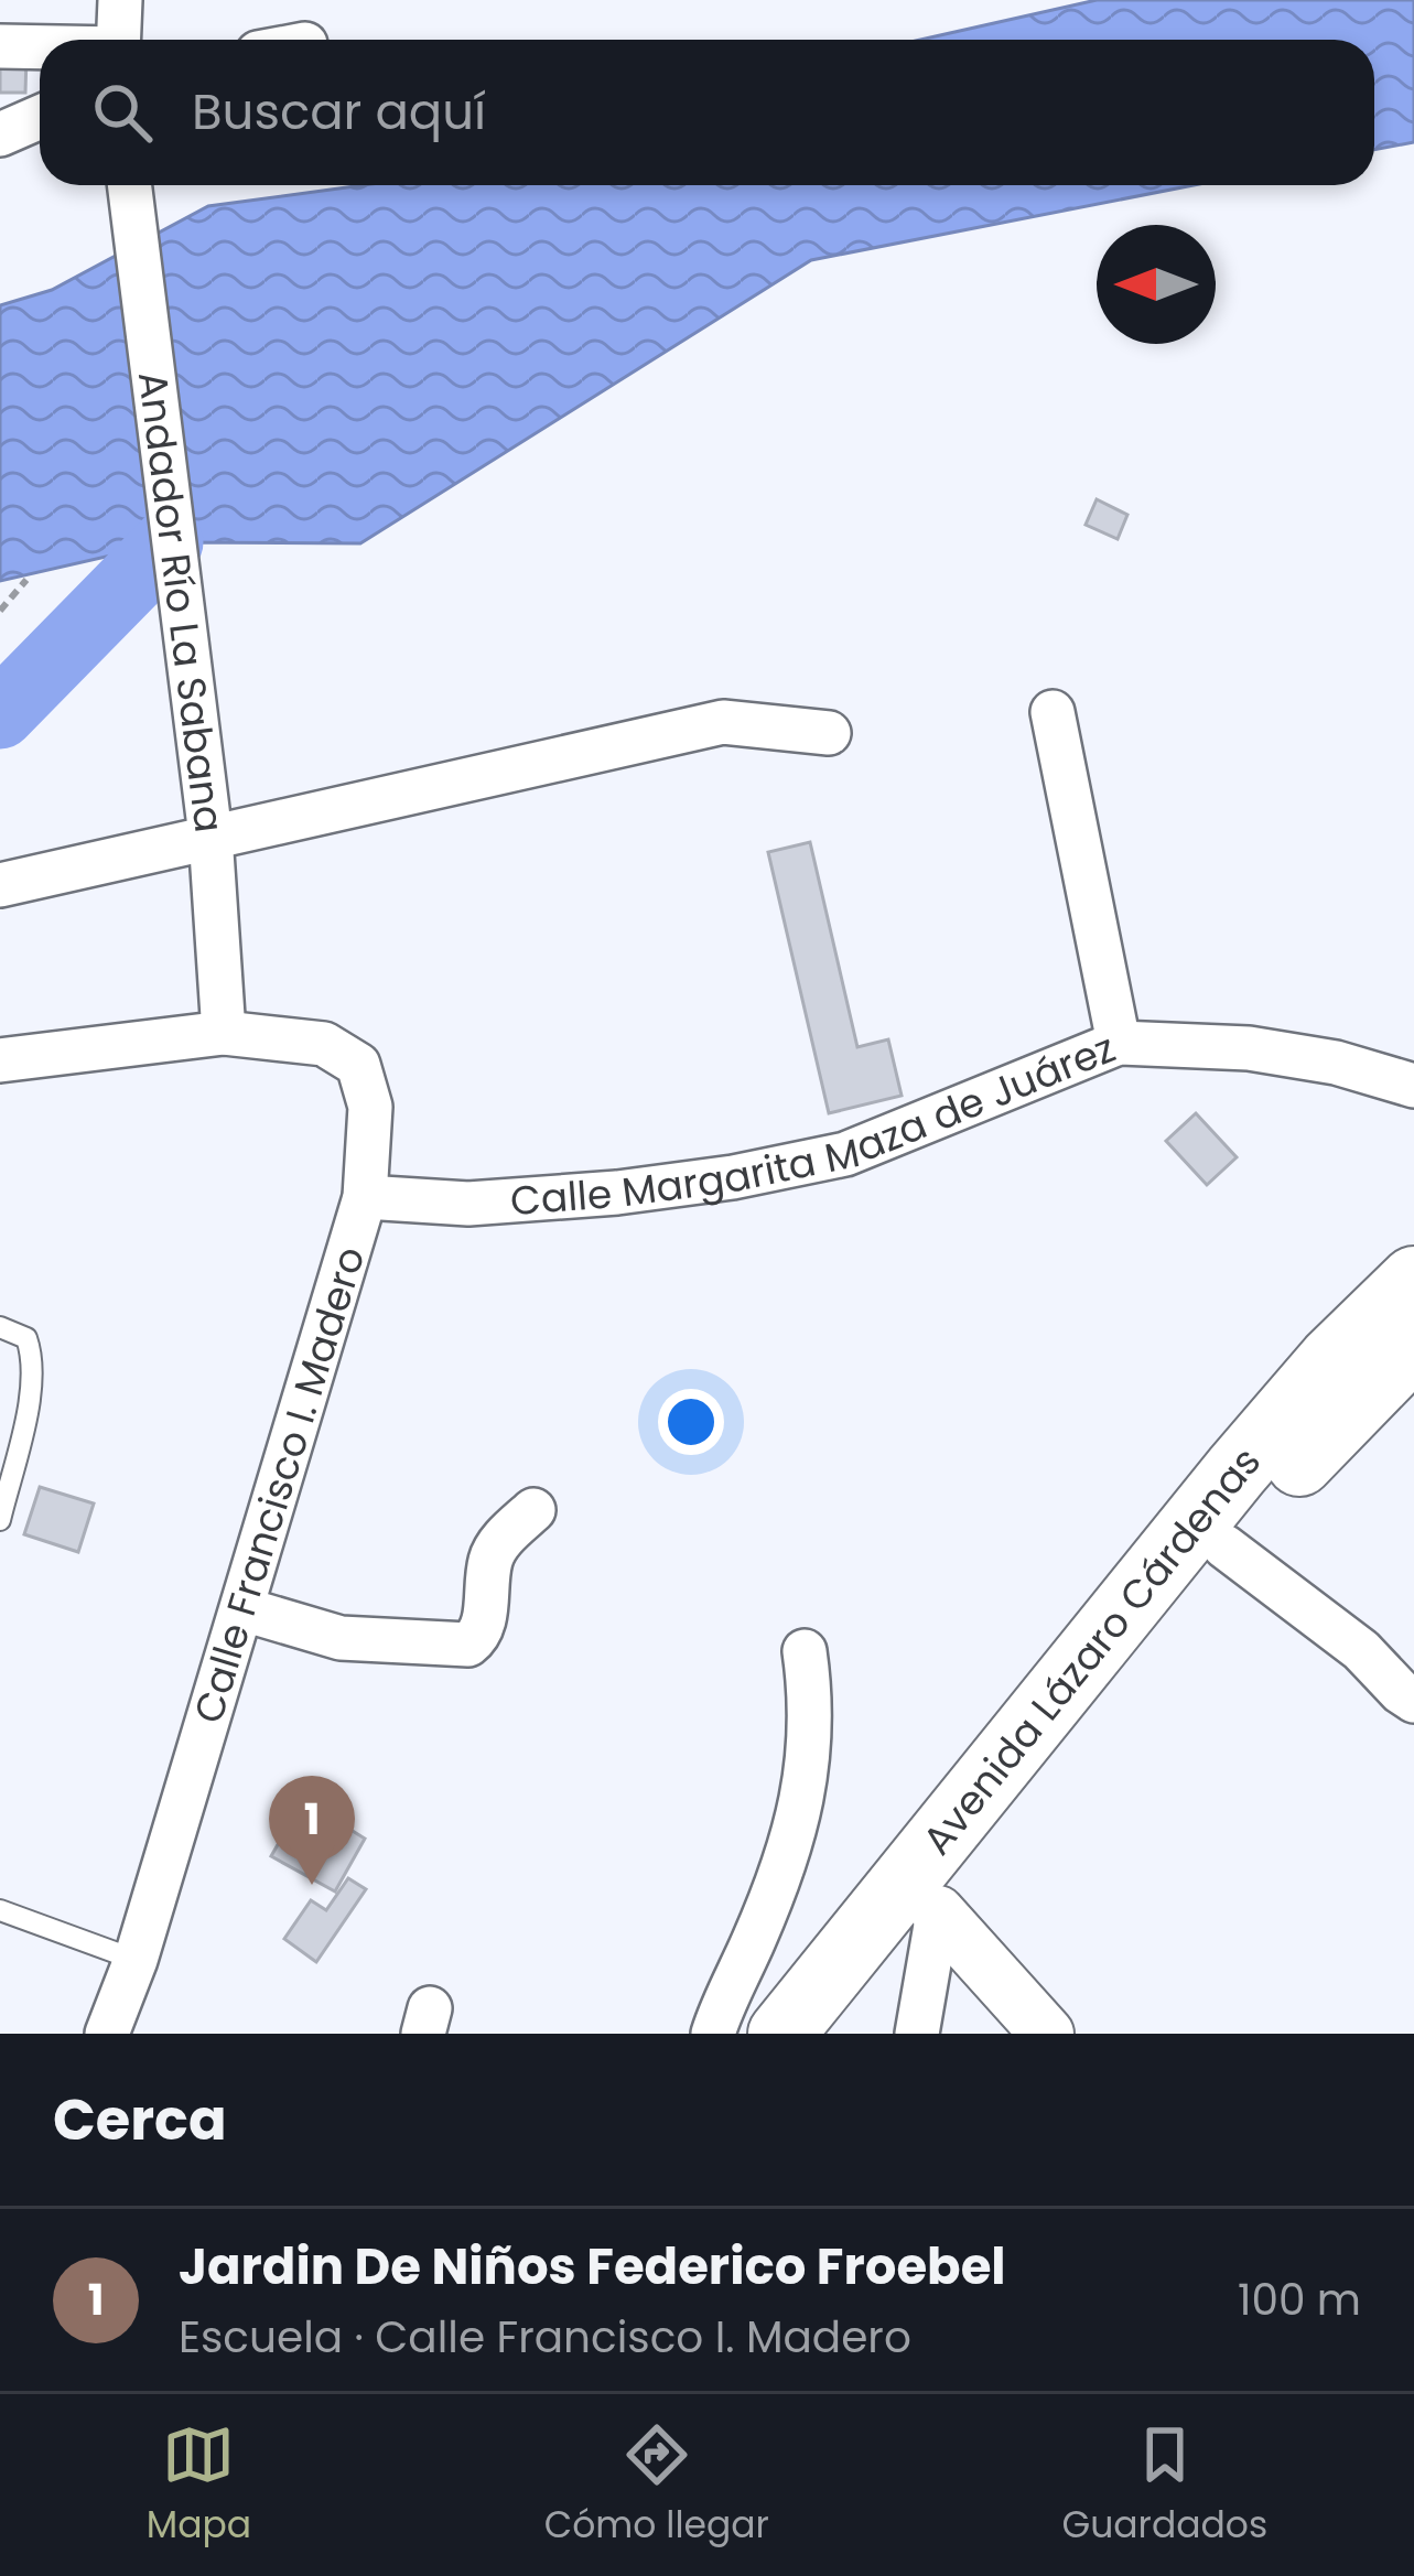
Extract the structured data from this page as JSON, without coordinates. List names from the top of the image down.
{
  "streets": {
    "main road": ["Avenida Lázaro Cárdenas"],
    "street": ["Andador Río La Sabana", "Calle Margarita Maza de Juárez", "Calle Francisco I. Madero"]
  },
  "crossings": [
    ["Andador Río La Sabana", "Calle Francisco I. Madero"],
    ["Calle Margarita Maza de Juárez", "Calle Francisco I. Madero"]
  ],
  "north": "left",
  "page": {
    "search": "Buscar aquí",
    "pins": "1",
    "heading": "Cerca",
    "list": [
      {
        "mark": "1",
        "name": "Jardin De Niños Federico Froebel",
        "note": "Escuela · Calle Francisco I. Madero",
        "value": "100 m"
      }
    ],
    "nav": ["Mapa", "Cómo llegar", "Guardados"]
  }
}
